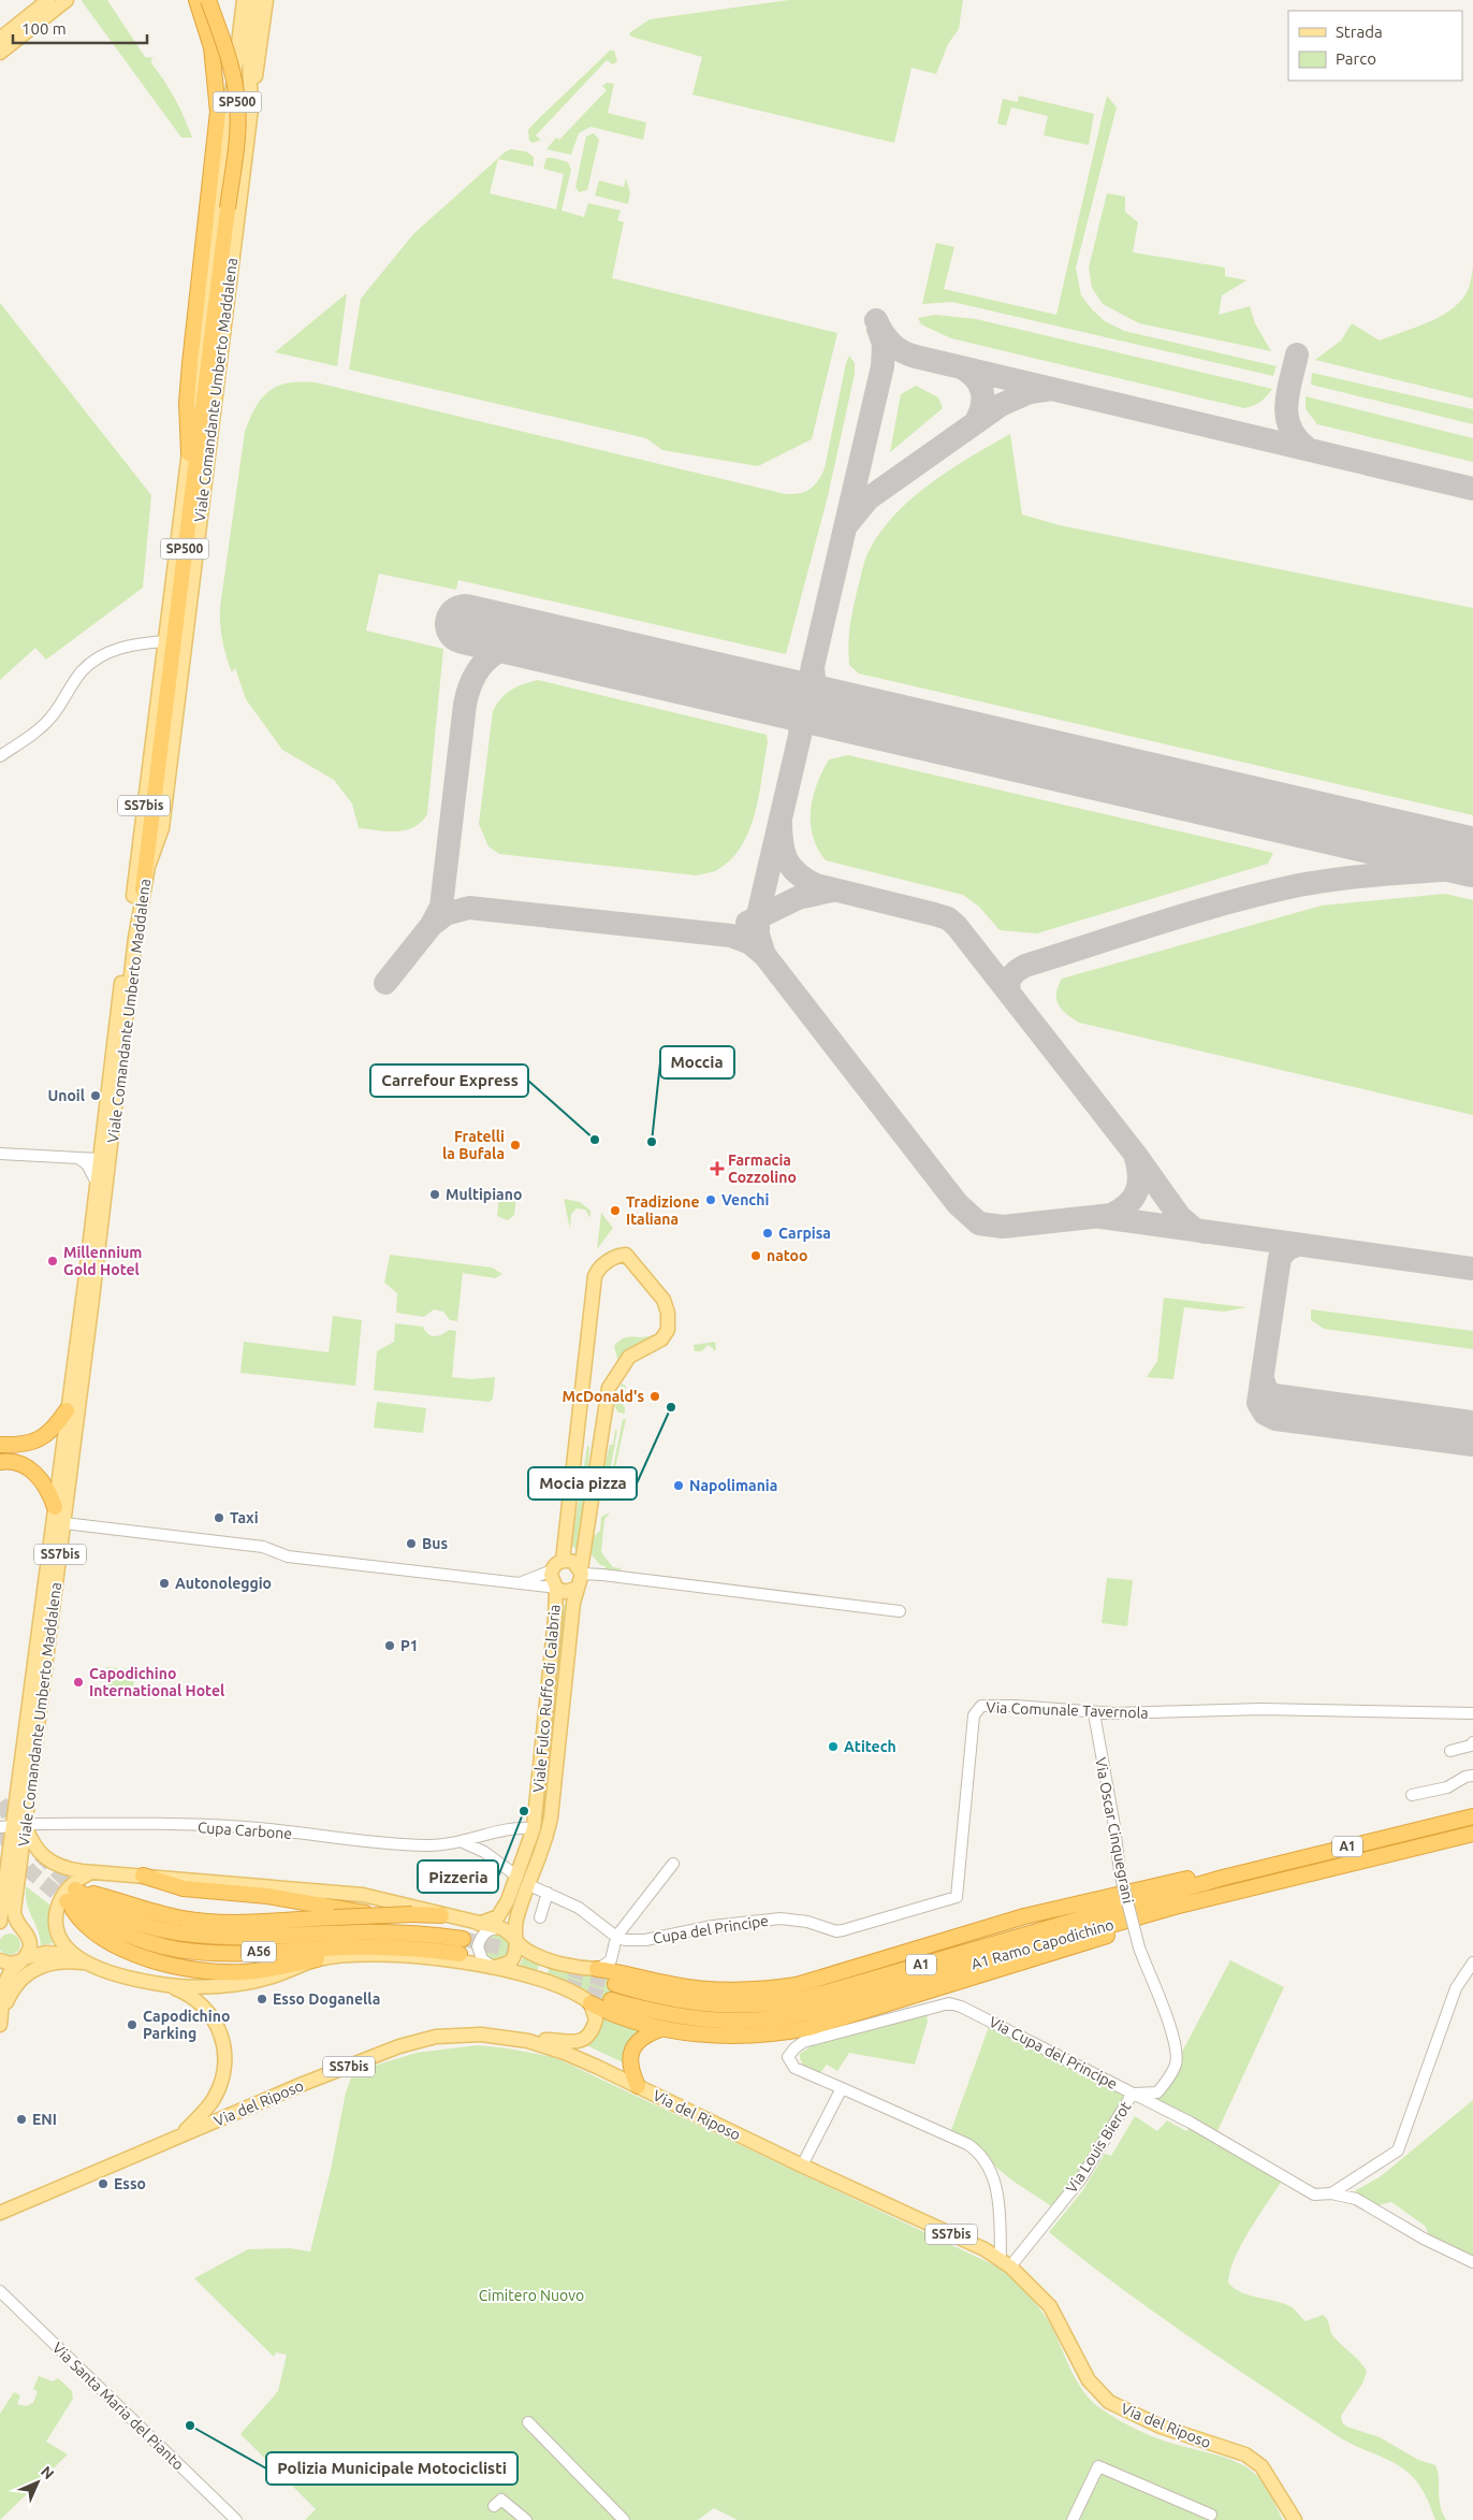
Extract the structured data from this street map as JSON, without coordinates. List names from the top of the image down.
{
  "streets": {
    "highway": [
      "SP500",
      "A1",
      "A1 Ramo Capodichino",
      "A56"
    ],
    "main road": [
      "Viale Comandante Umberto Maddalena",
      "SS7bis",
      "Viale Fulco Ruffo di Calabria",
      "Via del Riposo"
    ],
    "street": [
      "Via Comunale Tavernola",
      "Cupa Carbone",
      "Via Oscar Cinquegrani",
      "Cupa del Principe",
      "Via Cupa del Principe",
      "Via Louis Bierot",
      "Via Santa Maria del Pianto"
    ]
  },
  "crossings": [
    ["SP500", "Viale Comandante Umberto Maddalena"],
    ["Viale Comandante Umberto Maddalena", "Cupa Carbone"],
    ["Viale Fulco Ruffo di Calabria", "Cupa Carbone"],
    ["Via Comunale Tavernola", "Via Oscar Cinquegrani"],
    ["Via Comunale Tavernola", "Cupa del Principe"],
    ["Via Oscar Cinquegrani", "Via Louis Bierot"],
    ["Via Cupa del Principe", "Via Louis Bierot"],
    ["Via del Riposo", "Via Louis Bierot"]
  ],
  "parks": ["Cimitero Nuovo"],
  "places": {
    "other": [
      "Unoil",
      "Carrefour Express",
      "Moccia",
      "Fratelli la Bufala",
      "Multipiano",
      "Venchi",
      "Tradizione Italiana",
      "Carpisa",
      "natoo",
      "Millennium Gold Hotel",
      "McDonald's",
      "Mocia pizza",
      "Napolimania",
      "Taxi",
      "Bus",
      "Autonoleggio",
      "P1",
      "Capodichino International Hotel",
      "Atitech",
      "Pizzeria",
      "Esso Doganella",
      "Capodichino Parking",
      "ENI",
      "Esso",
      "Polizia Municipale Motociclisti"
    ],
    "health": ["Farmacia Cozzolino"]
  },
  "legend": ["Strada", "Parco"],
  "scale_bar": "100 m",
  "north": "top right"
}
